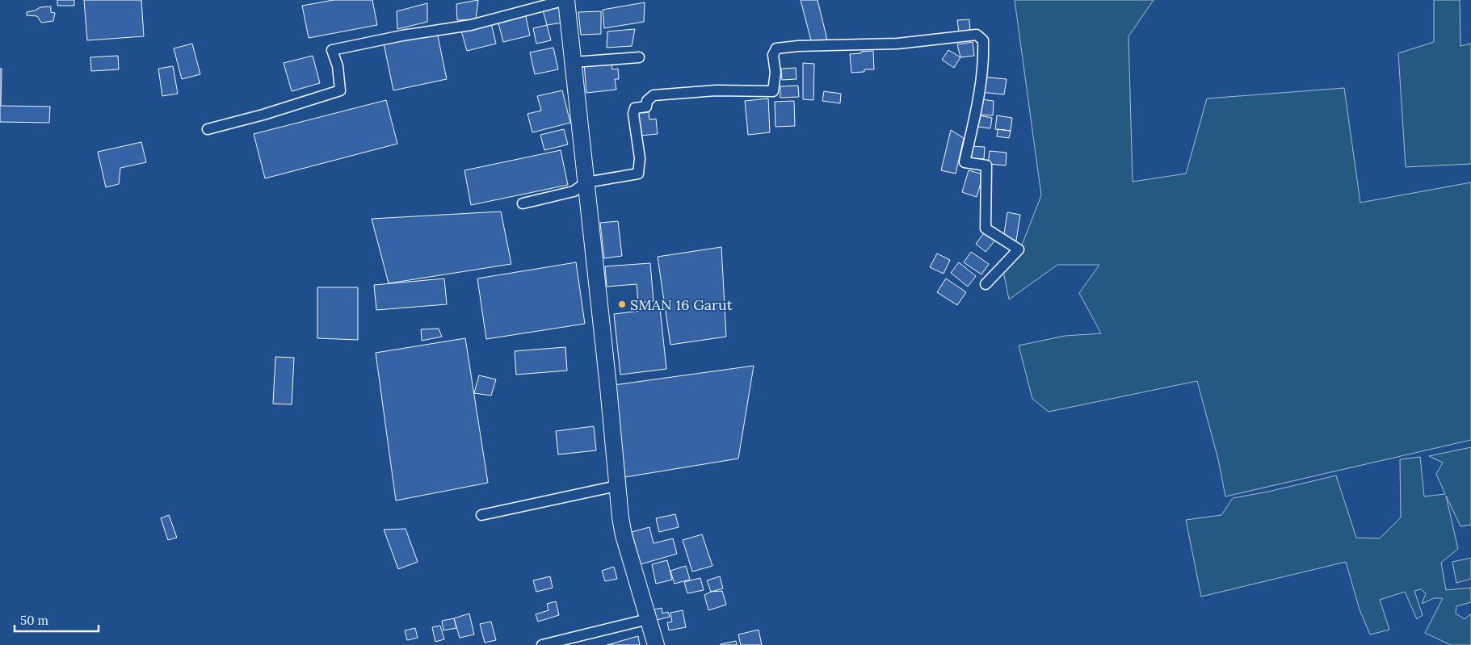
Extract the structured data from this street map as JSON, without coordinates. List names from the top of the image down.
{
  "places": ["SMAN 16 Garut"],
  "scale_bar": "50 m"
}
